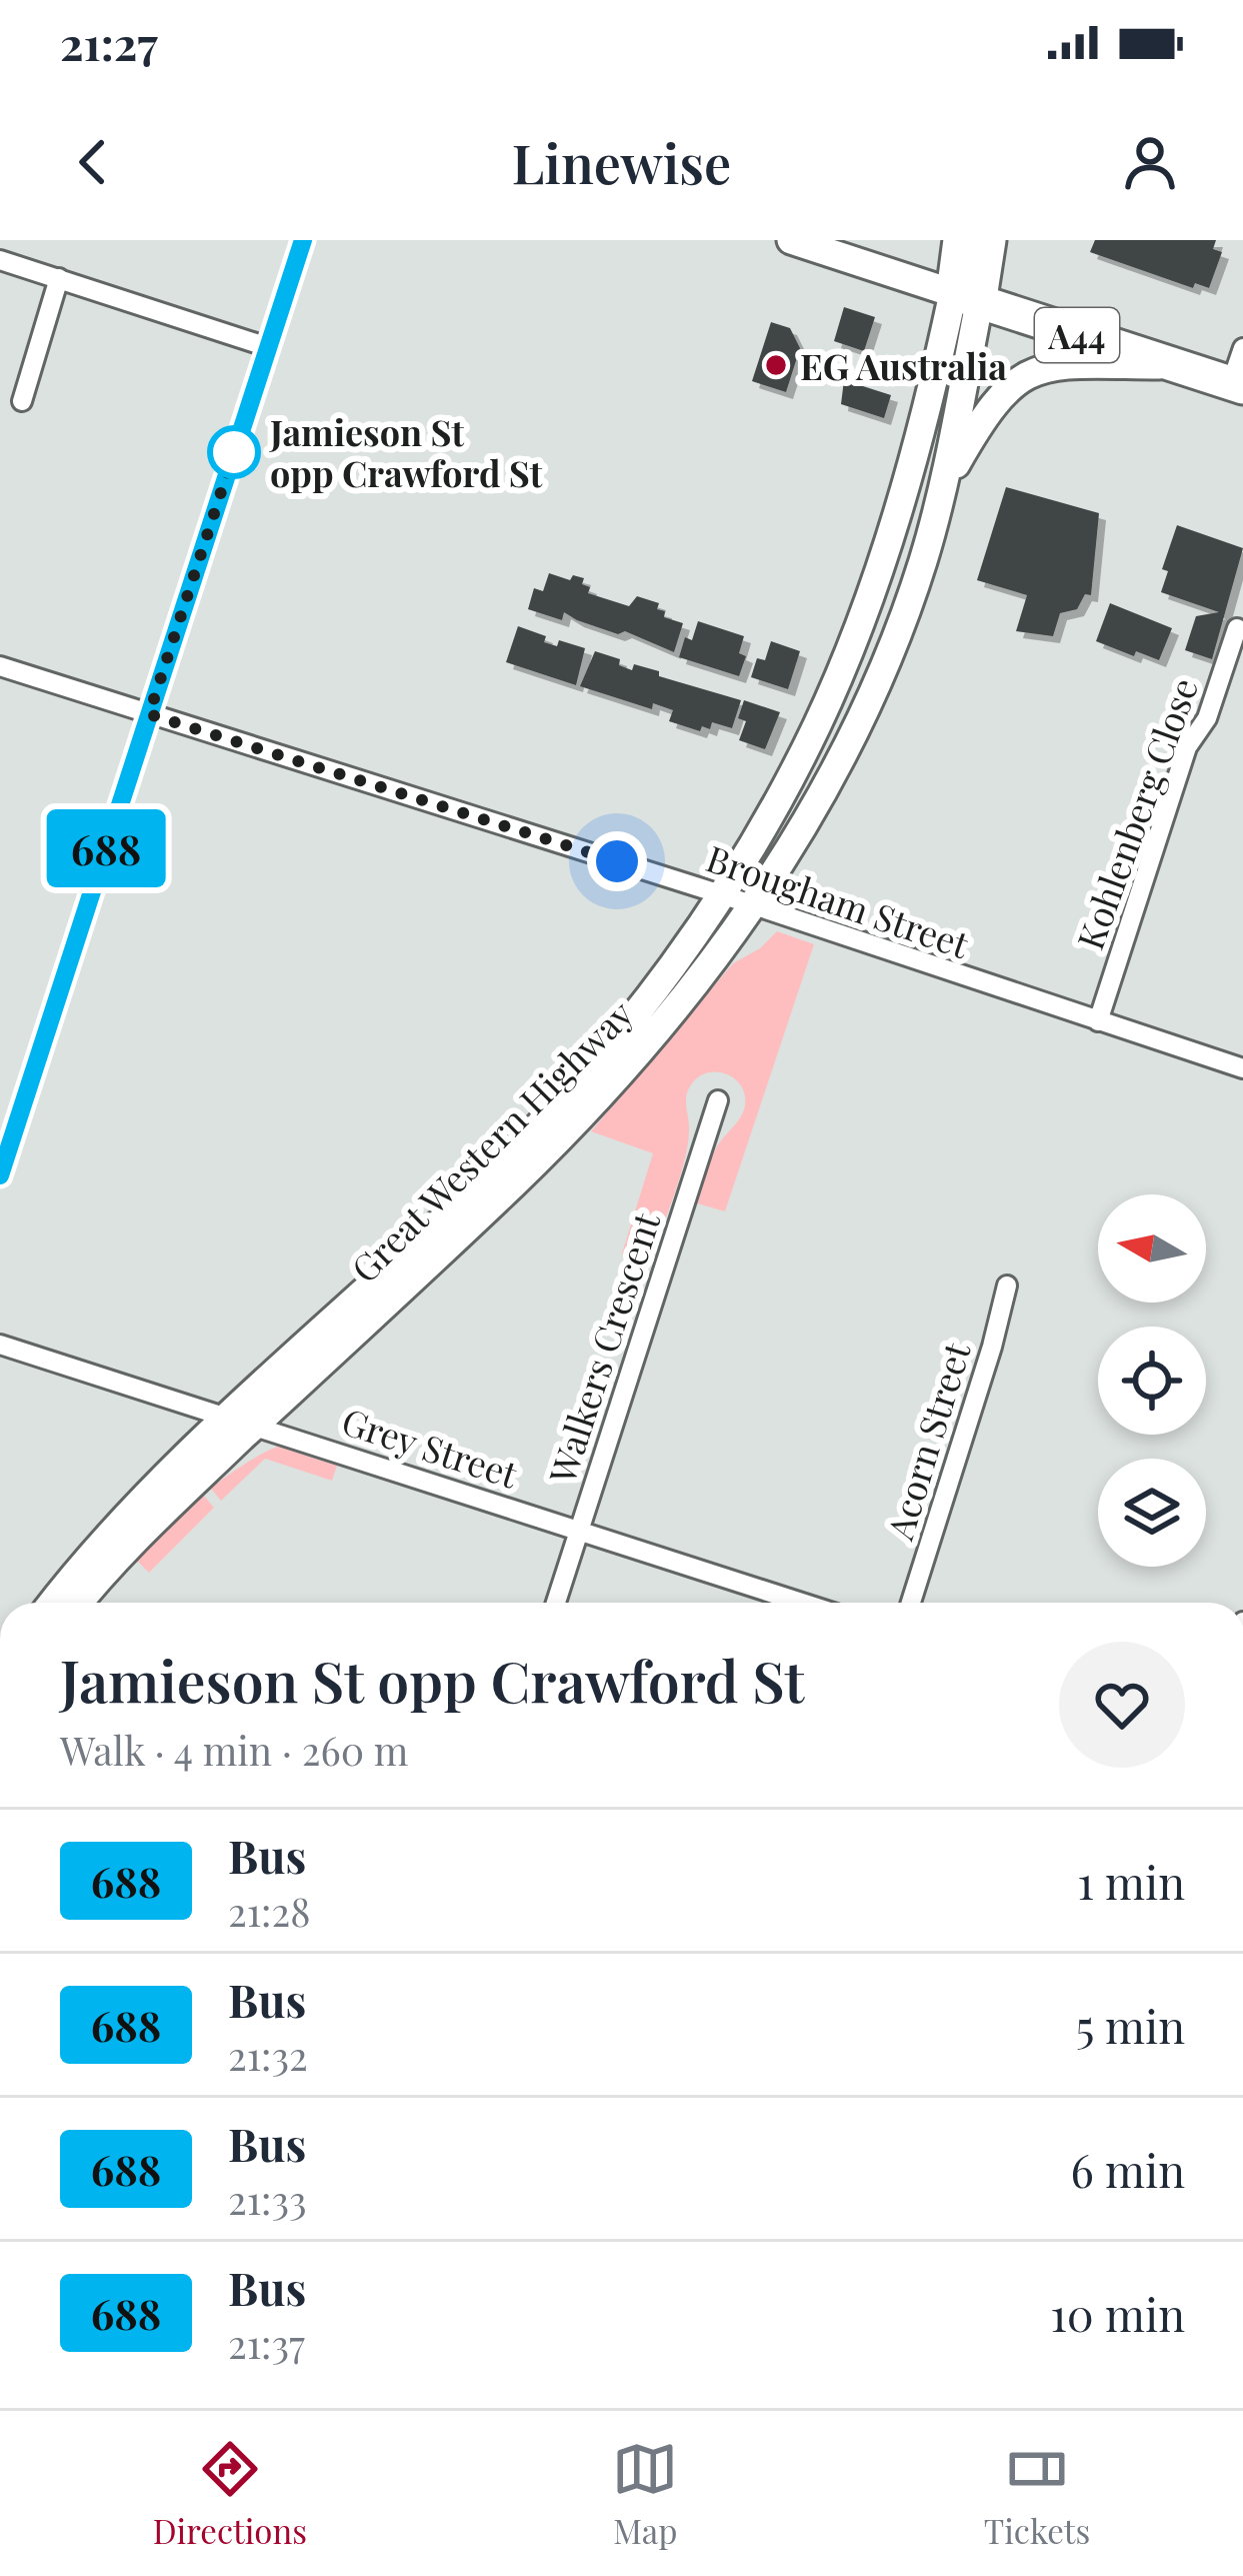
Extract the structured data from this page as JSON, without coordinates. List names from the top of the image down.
{
  "streets": {
    "highway": ["A44", "Great Western Highway"],
    "street": [
      "Kohlenberg Close",
      "Brougham Street",
      "Walkers Crescent",
      "Acorn Street",
      "Grey Street"
    ]
  },
  "crossings": [
    ["A44", "Great Western Highway"],
    ["Kohlenberg Close", "Brougham Street"],
    ["Brougham Street", "Great Western Highway"],
    ["Great Western Highway", "Grey Street"],
    ["Walkers Crescent", "Grey Street"]
  ],
  "places": ["EG Australia", "Jamieson St opp Crawford St"],
  "lines": ["bus line 688"],
  "north": "left",
  "page": {
    "status": "21:27",
    "header": "Linewise",
    "on_map": "688",
    "heading": ["Jamieson St opp Crawford St", "Walk · 4 min · 260 m"],
    "list": [
      {
        "mark": "688",
        "name": "Bus",
        "note": "21:28",
        "value": "1 min"
      },
      {
        "mark": "688",
        "name": "Bus",
        "note": "21:32",
        "value": "5 min"
      },
      {
        "mark": "688",
        "name": "Bus",
        "note": "21:33",
        "value": "6 min"
      },
      {
        "mark": "688",
        "name": "Bus",
        "note": "21:37",
        "value": "10 min"
      }
    ],
    "tabs": ["Directions", "Map", "Tickets"]
  }
}
